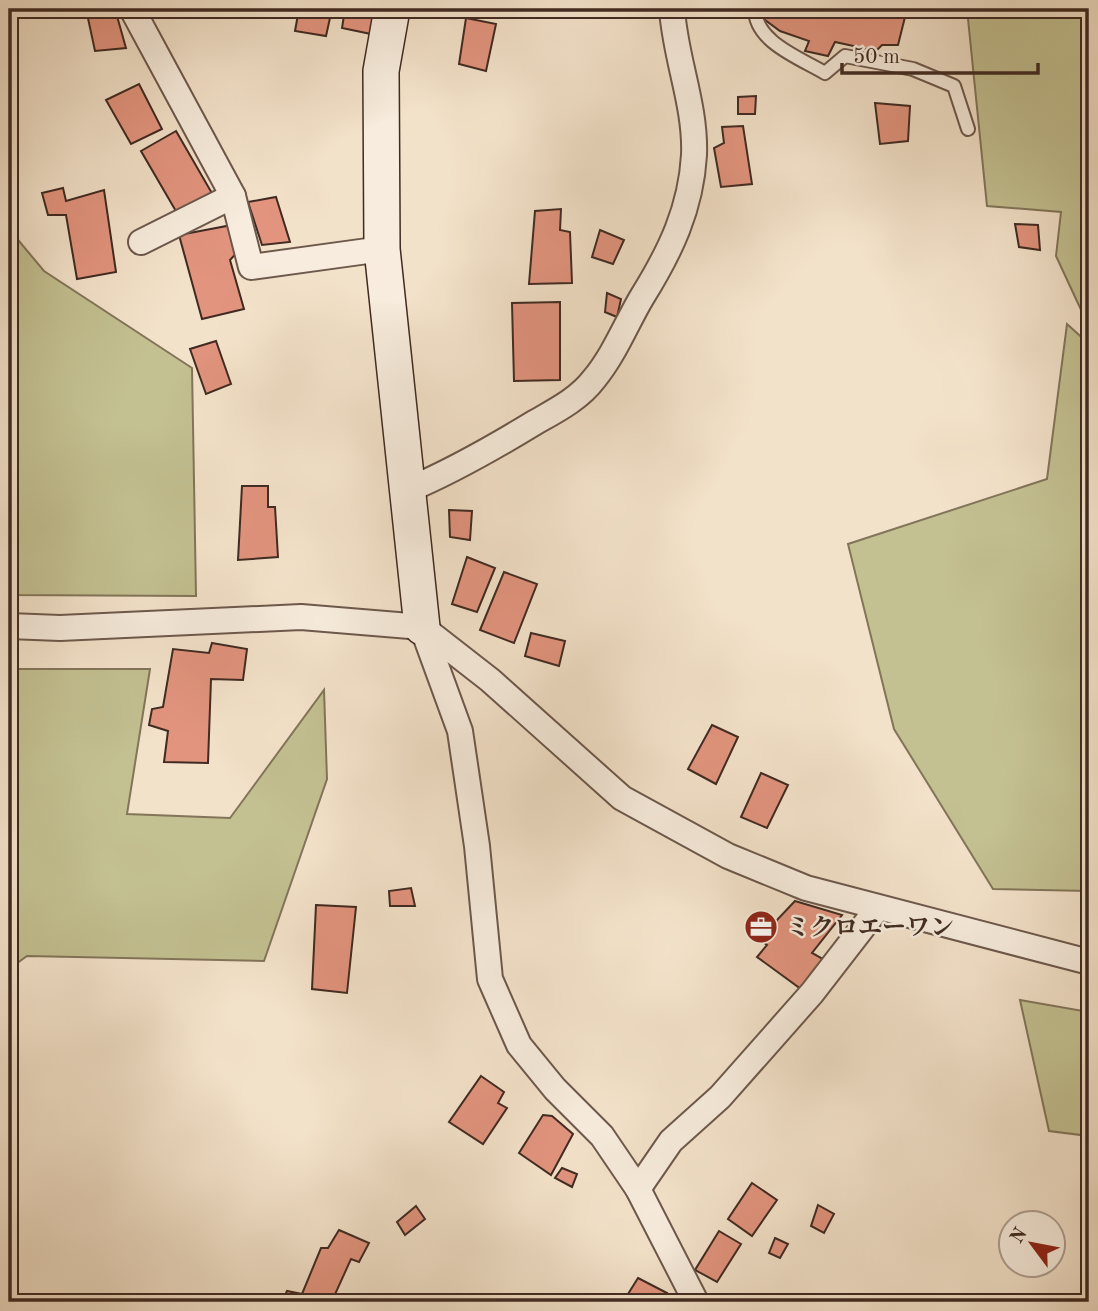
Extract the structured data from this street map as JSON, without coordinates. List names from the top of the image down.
{
  "places": {
    "office": ["ミクロエーワン"]
  },
  "scale_bar": "50 m",
  "north": "top left"
}
